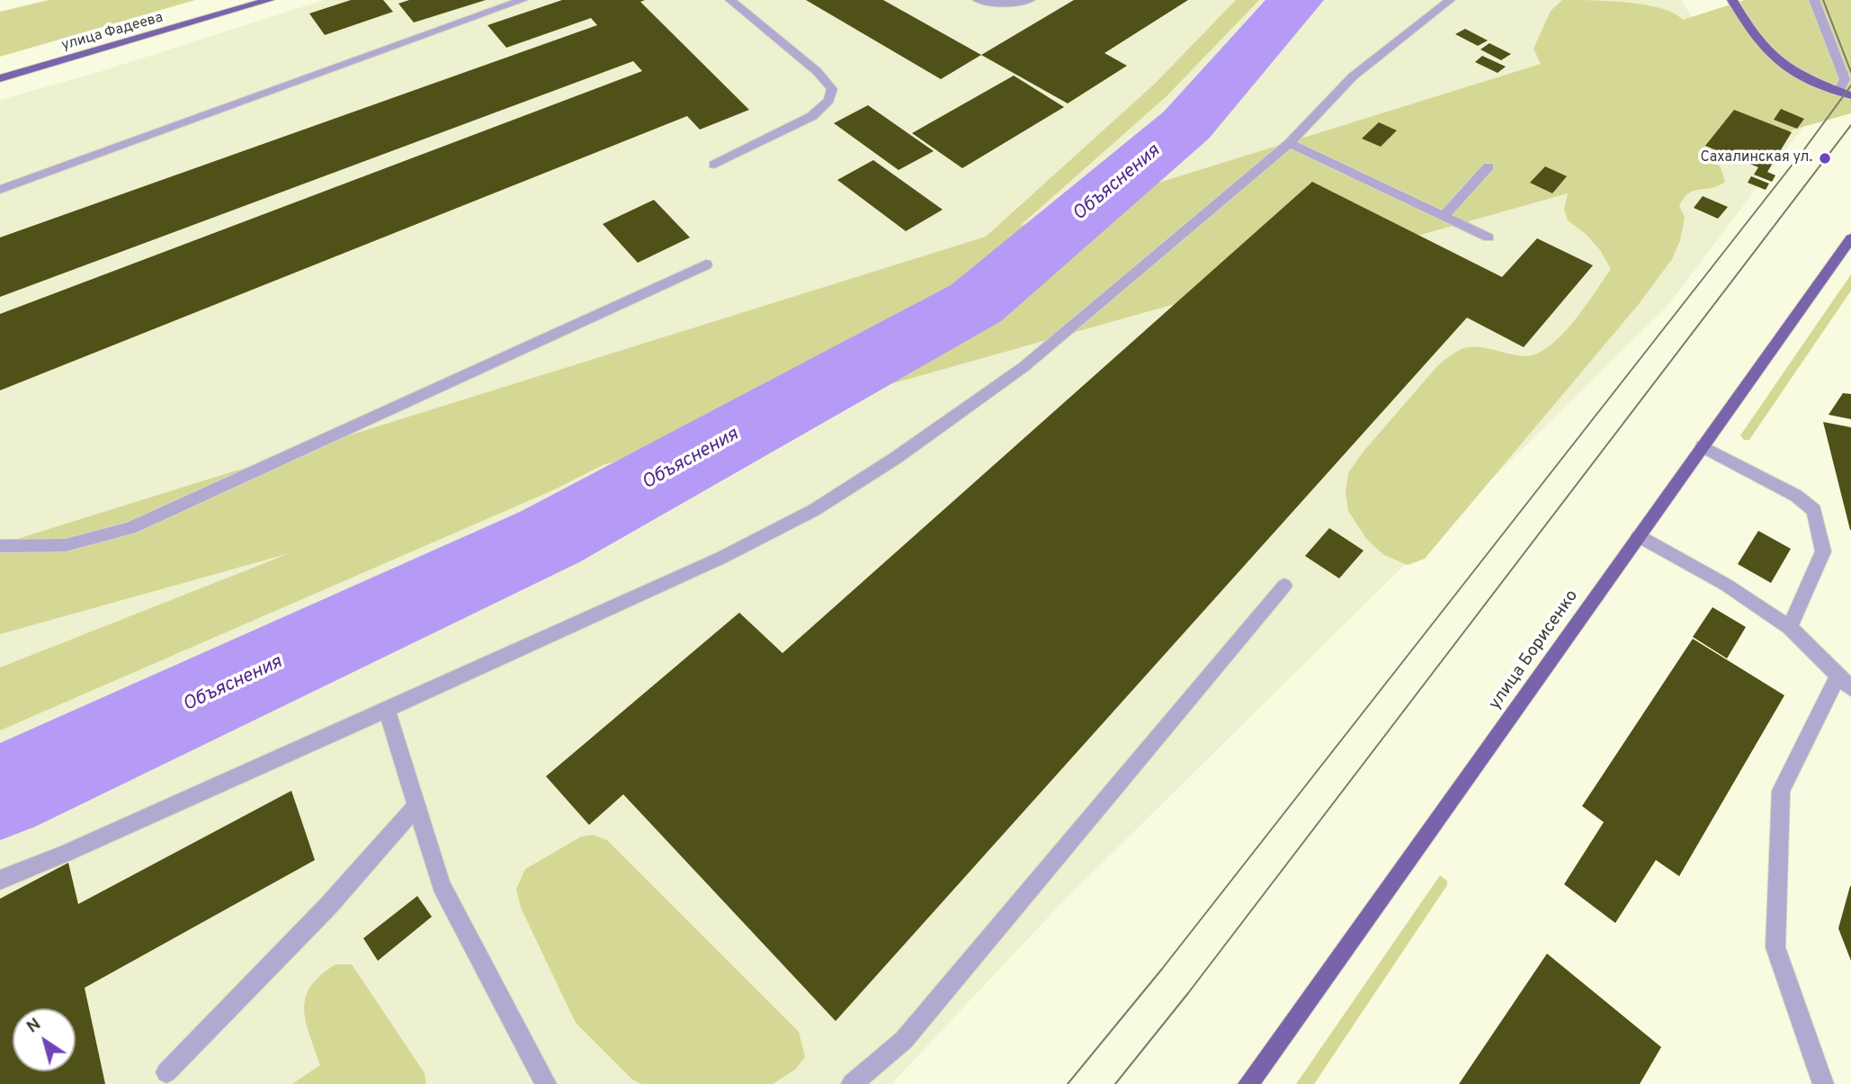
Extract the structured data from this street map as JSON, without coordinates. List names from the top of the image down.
{
  "streets": {
    "main road": ["улица Фадеева", "улица Борисенко"]
  },
  "water": ["Объяснения"],
  "places": ["Сахалинская ул."],
  "north": "top left"
}
